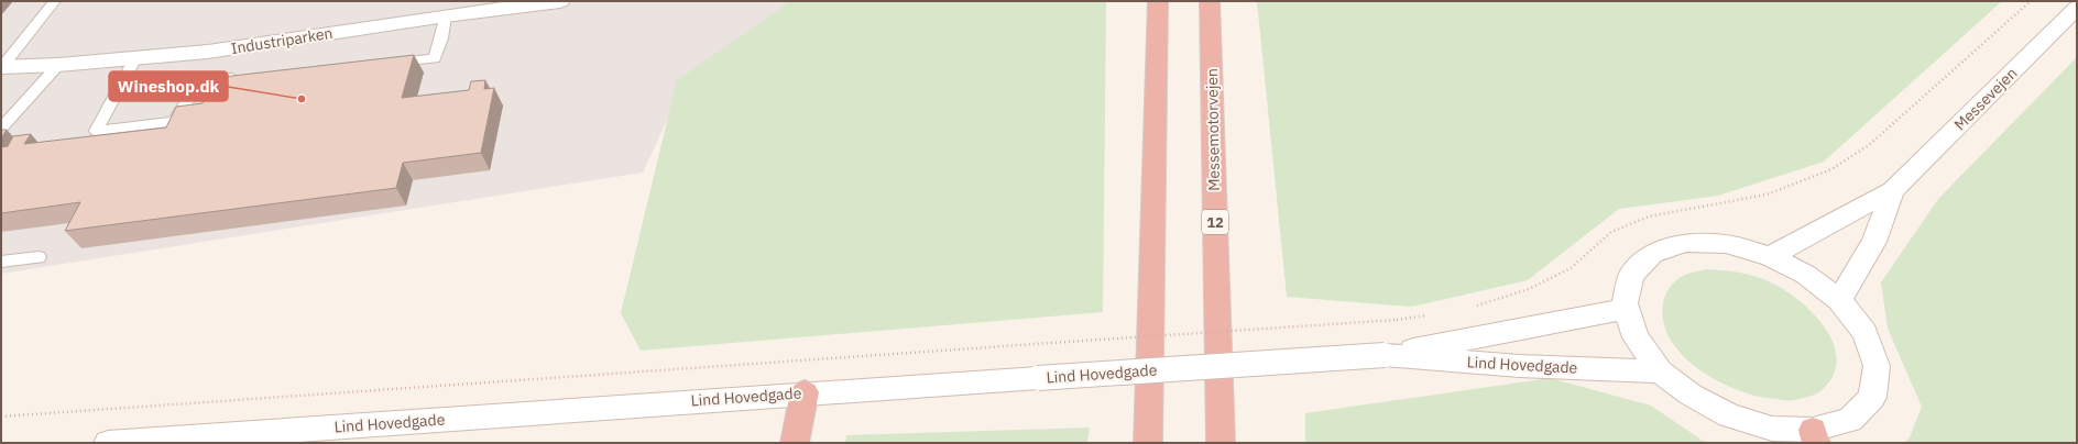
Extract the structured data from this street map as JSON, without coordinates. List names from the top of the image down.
{
  "streets": {
    "highway": ["Messemotorvejen", "12"],
    "main road": ["Industriparken", "Messevejen", "Lind Hovedgade"]
  },
  "places": ["Wineshop.dk"]
}
